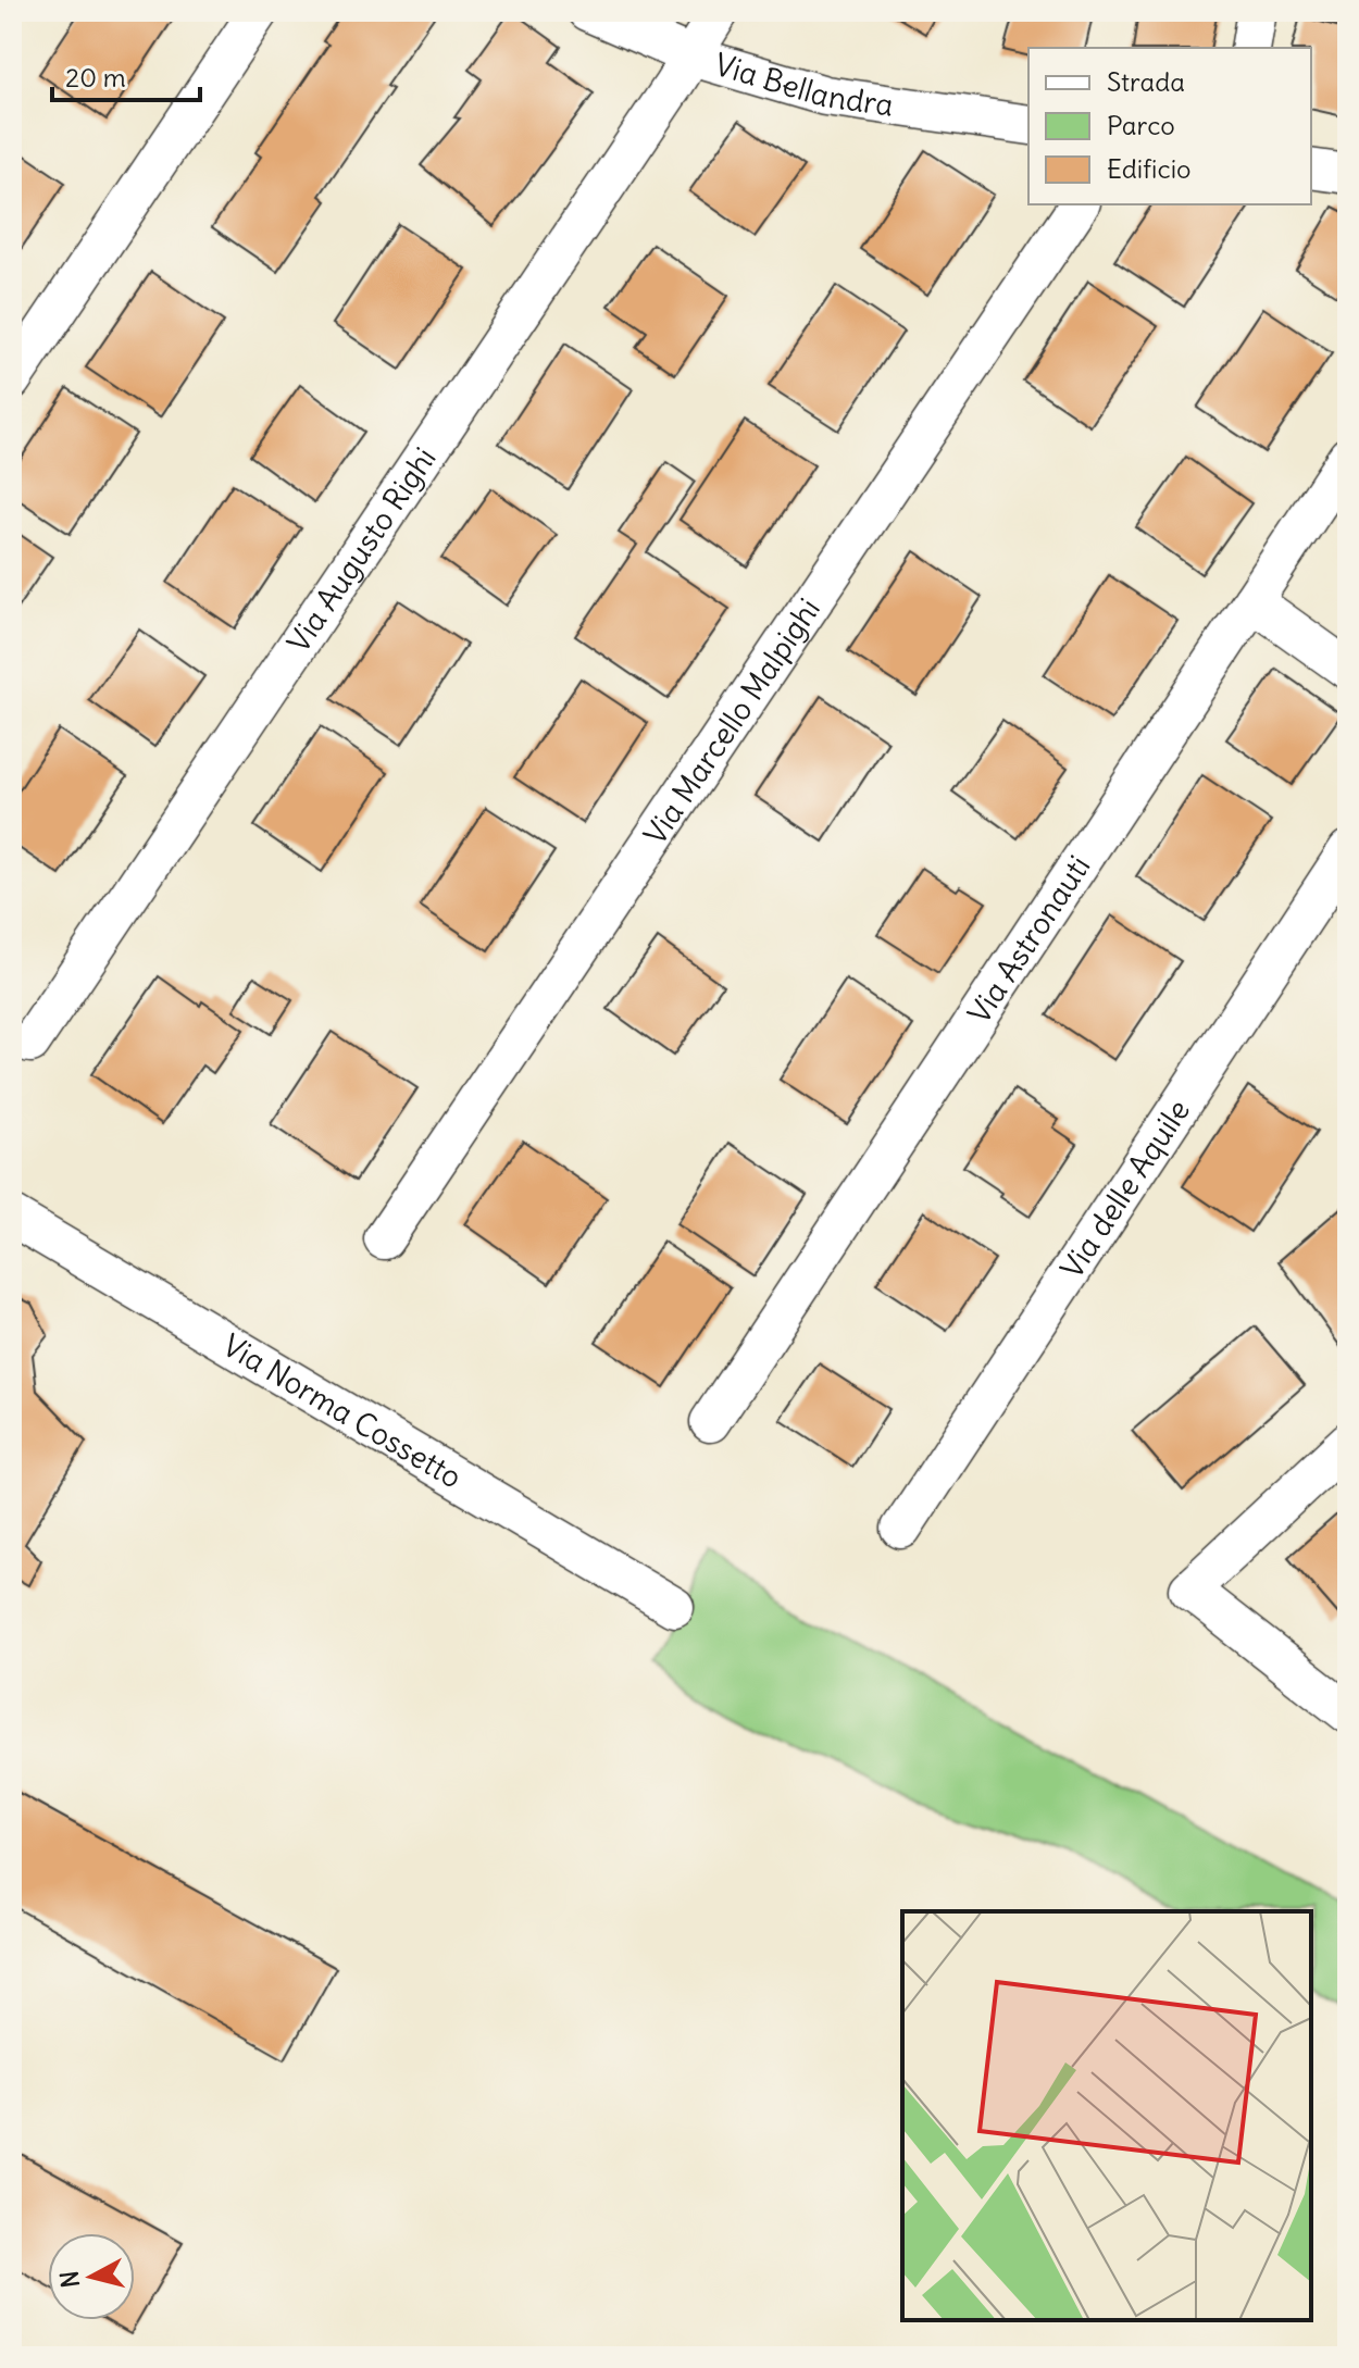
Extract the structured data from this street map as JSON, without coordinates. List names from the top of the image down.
{
  "streets": {
    "street": [
      "Via Bellandra",
      "Via Augusto Righi",
      "Via Marcello Malpighi",
      "Via Astronauti",
      "Via delle Aquile",
      "Via Norma Cossetto"
    ]
  },
  "crossings": [
    ["Via Bellandra", "Via Augusto Righi"]
  ],
  "legend": ["Strada", "Parco", "Edificio"],
  "scale_bar": "20 m",
  "north": "left"
}
